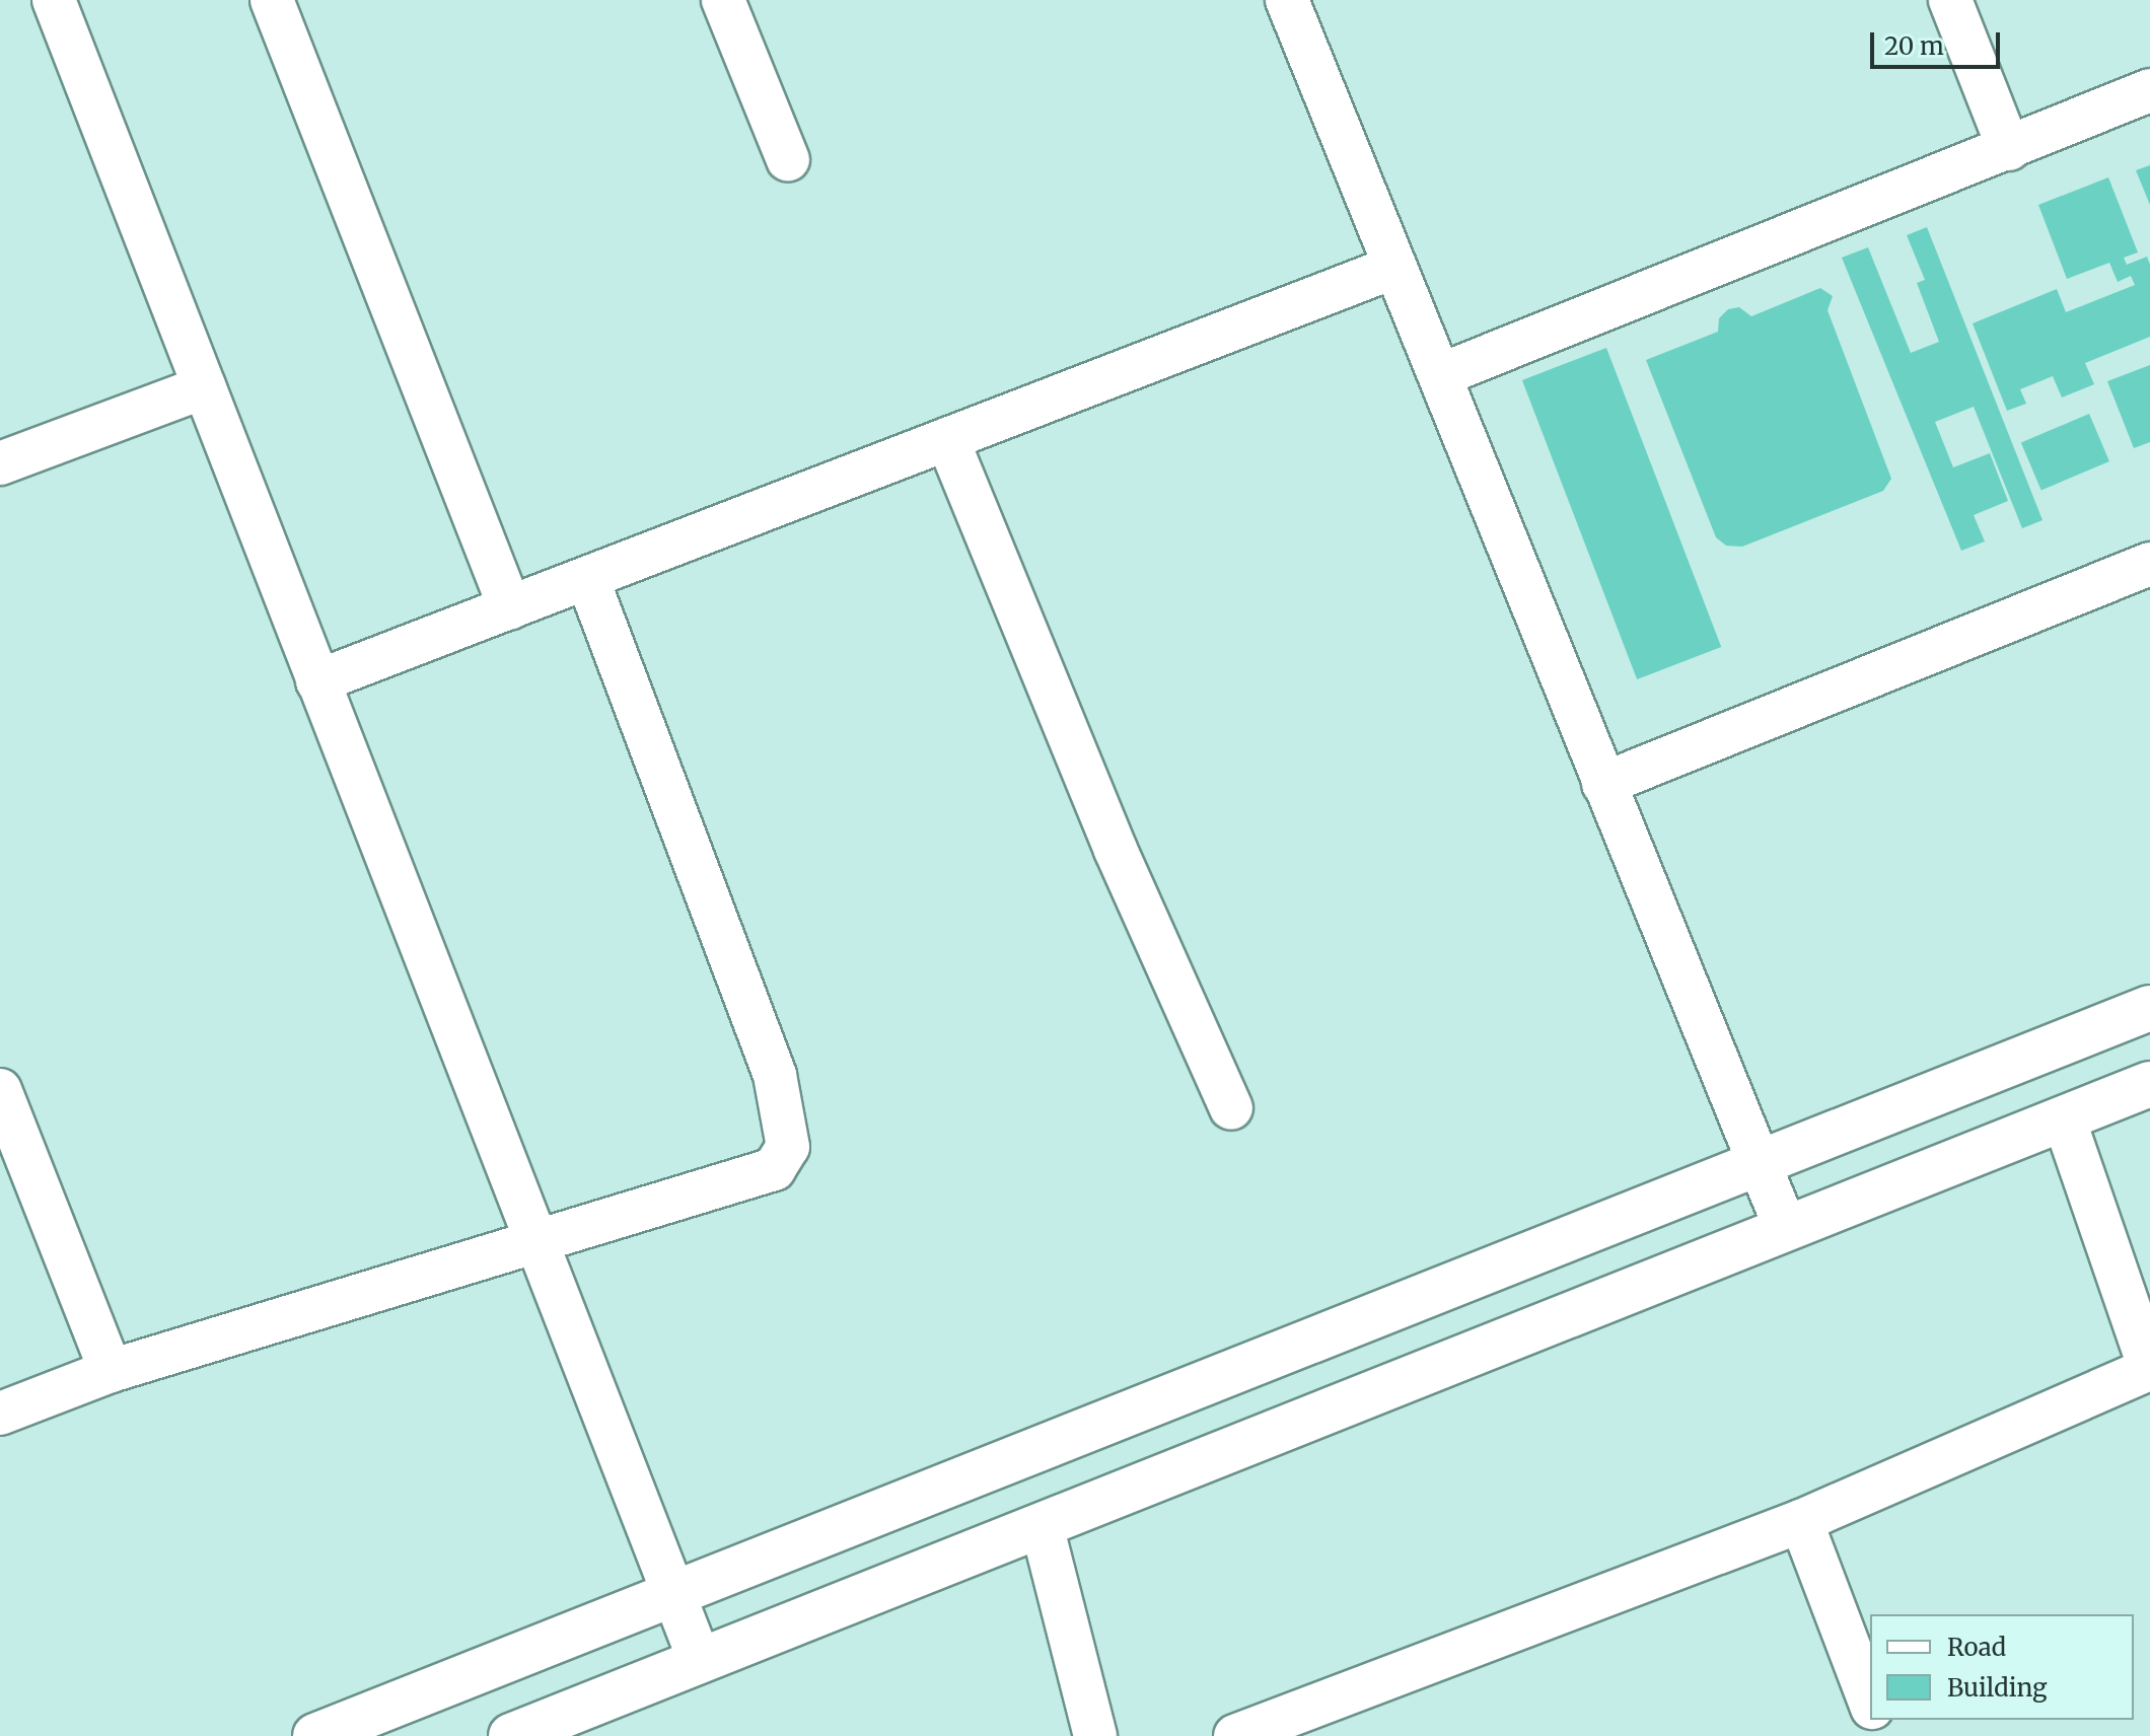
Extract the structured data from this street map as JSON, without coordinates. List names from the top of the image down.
{
  "legend": ["Road", "Building"],
  "scale_bar": "20 m"
}
